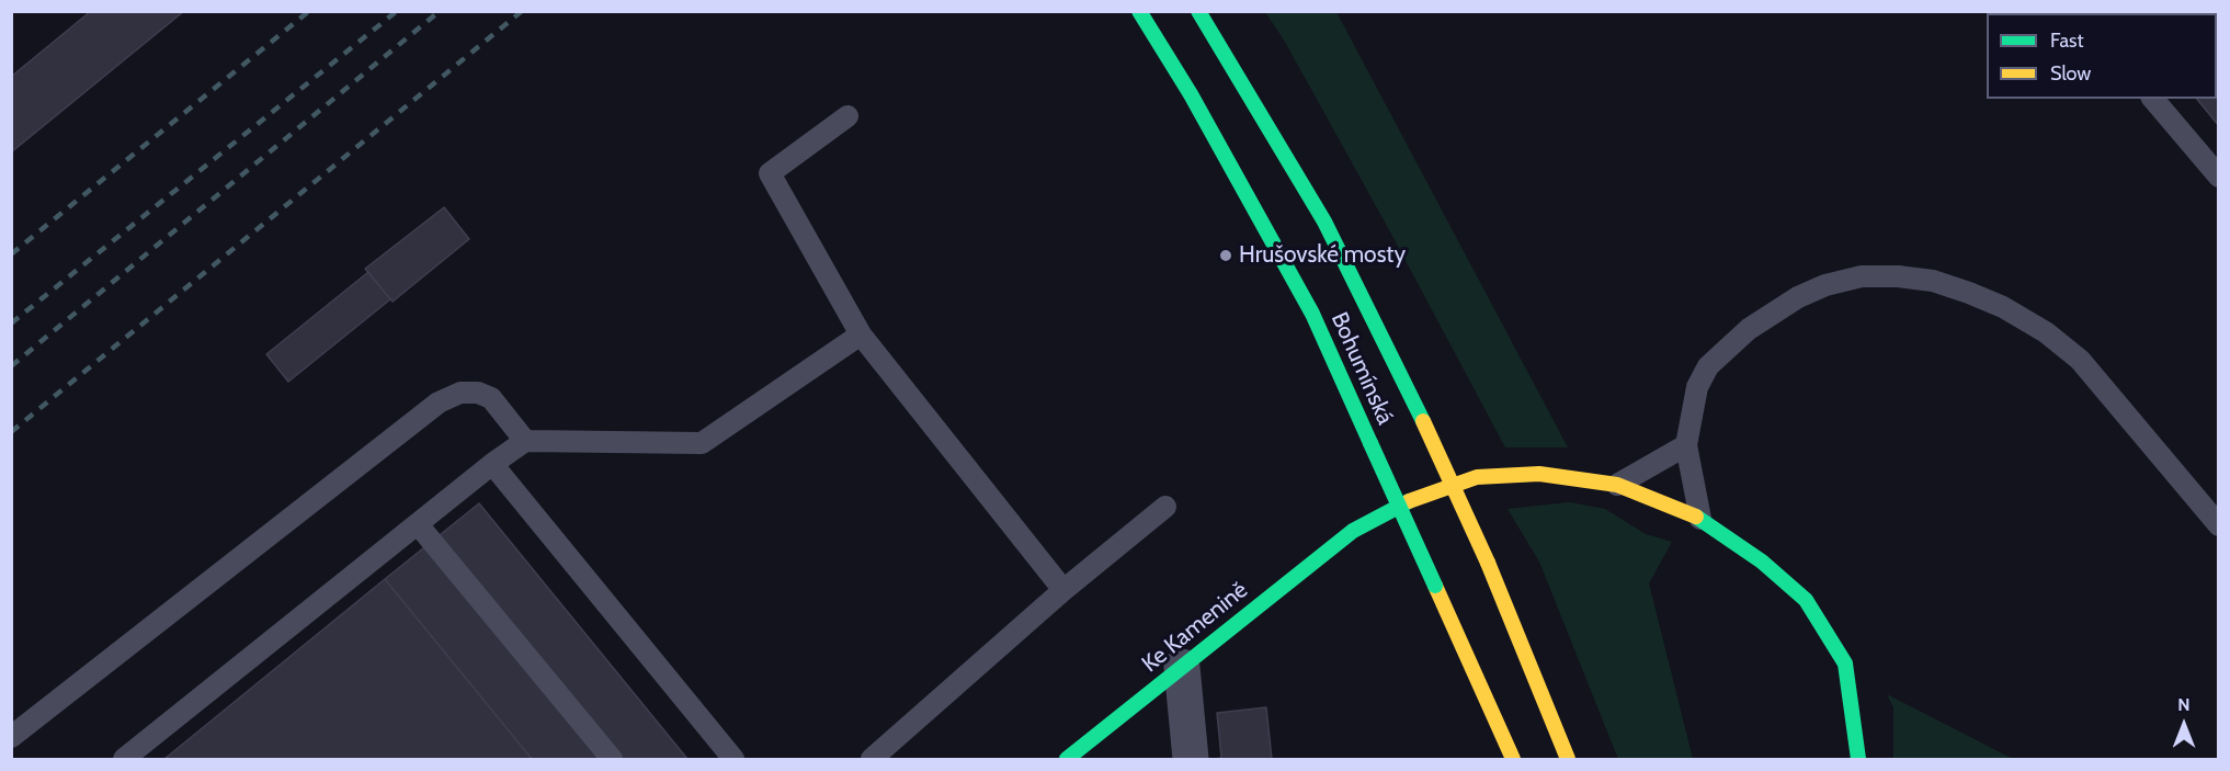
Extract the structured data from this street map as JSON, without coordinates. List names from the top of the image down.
{
  "streets": {
    "main road": ["Bohumínská", "Ke Kamenině"]
  },
  "places": ["Hrušovské mosty"],
  "legend": ["Fast", "Slow"],
  "north": "top"
}
